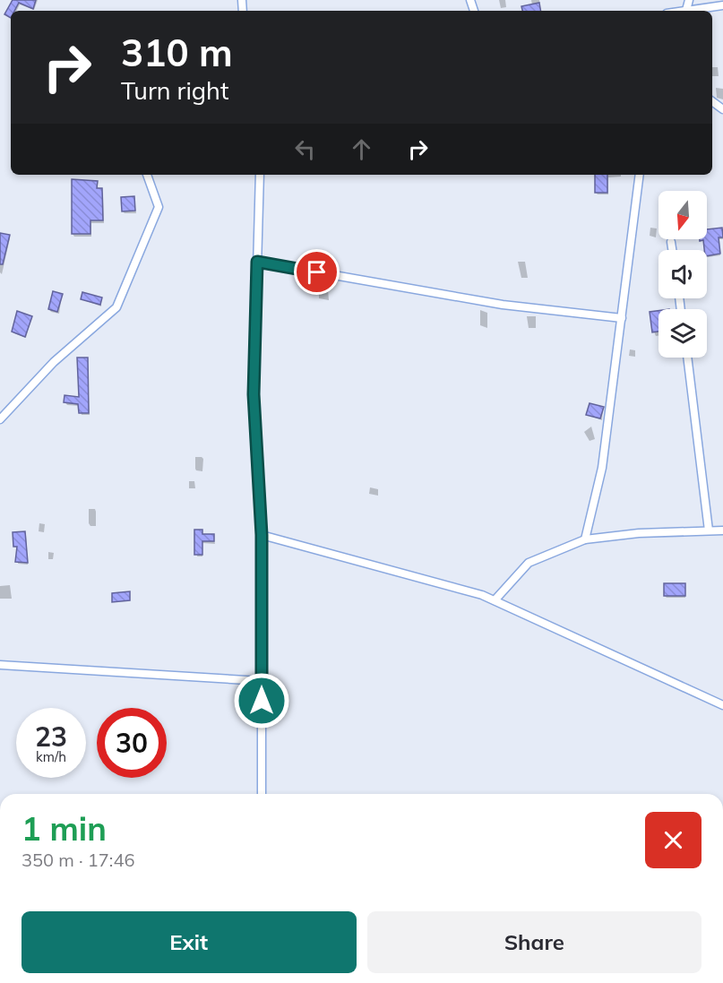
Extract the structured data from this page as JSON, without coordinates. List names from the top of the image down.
{
  "north": "bottom",
  "page": {
    "turn": ["310 m", "Turn right"],
    "speed": "23 km/h",
    "limit": "30",
    "heading": ["1 min", "350 m · 17:46"],
    "buttons": ["Exit", "Share"]
  }
}
